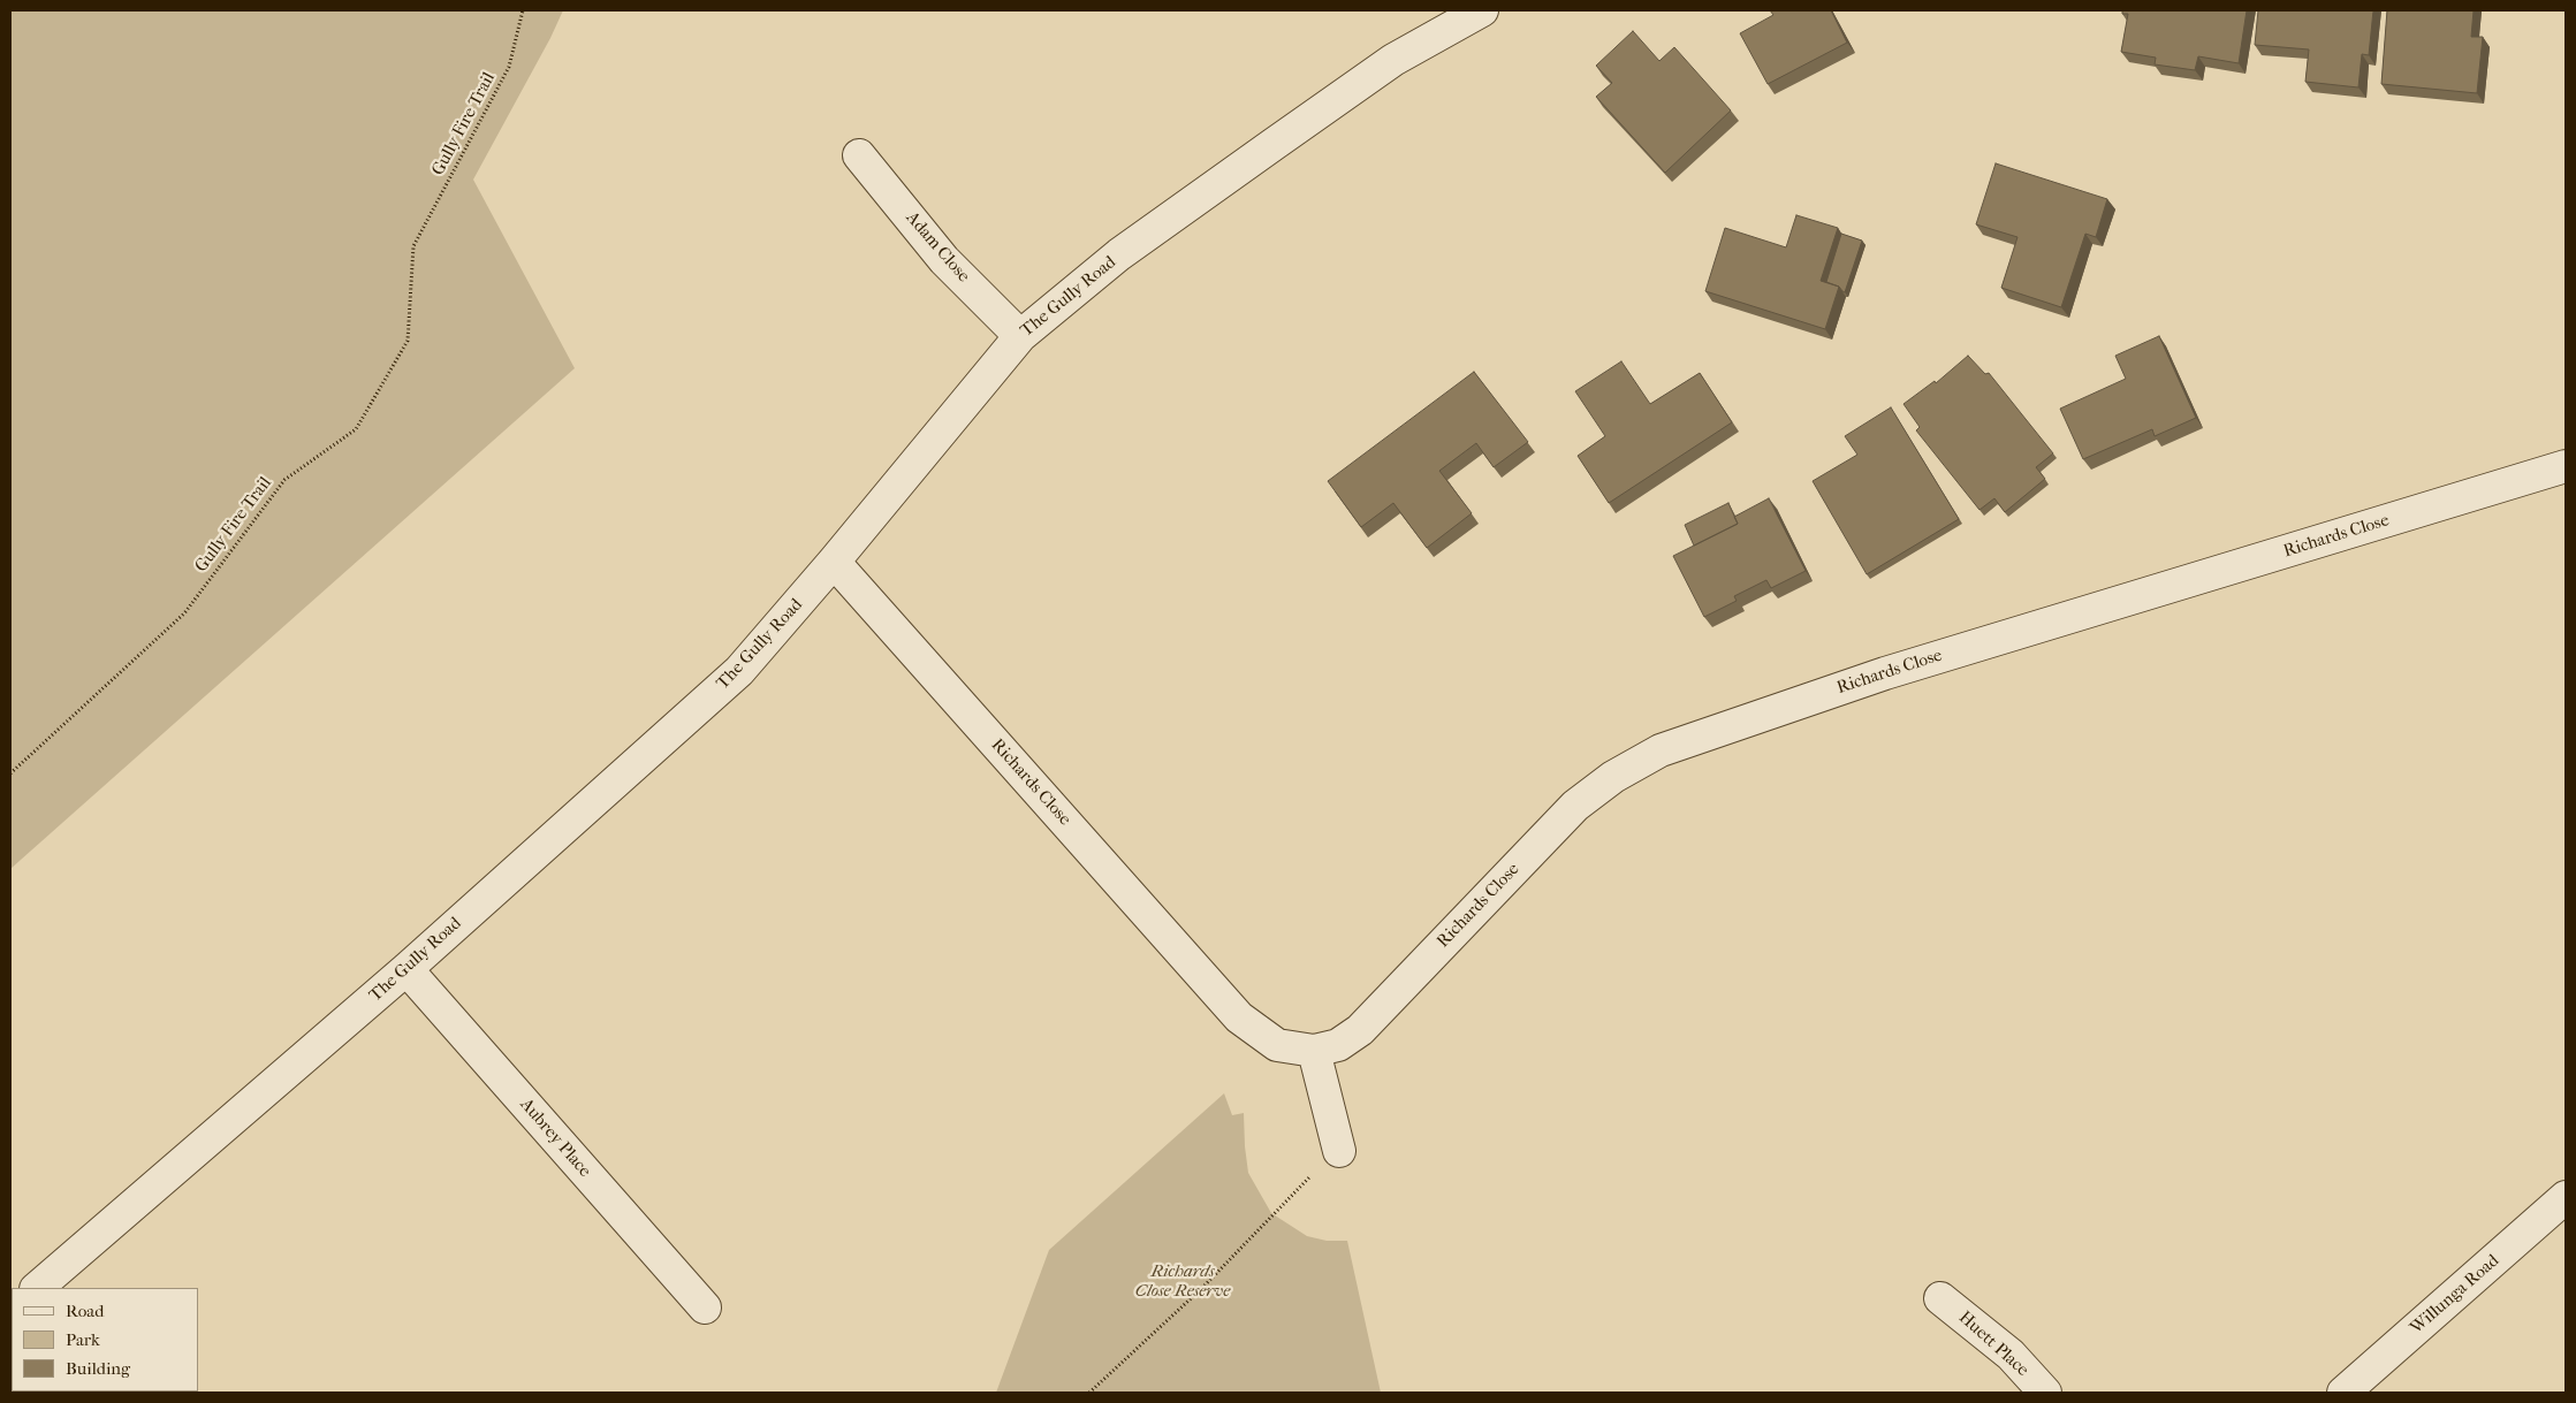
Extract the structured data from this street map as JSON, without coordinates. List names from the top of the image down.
{
  "streets": {
    "street": [
      "Adam Close",
      "The Gully Road",
      "Richards Close",
      "Aubrey Place",
      "Willunga Road",
      "Huett Place"
    ],
    "path": ["Gully Fire Trail"]
  },
  "crossings": [
    ["Adam Close", "The Gully Road"],
    ["The Gully Road", "Richards Close"],
    ["The Gully Road", "Aubrey Place"]
  ],
  "parks": ["Richards Close Reserve"],
  "legend": ["Road", "Park", "Building"]
}
